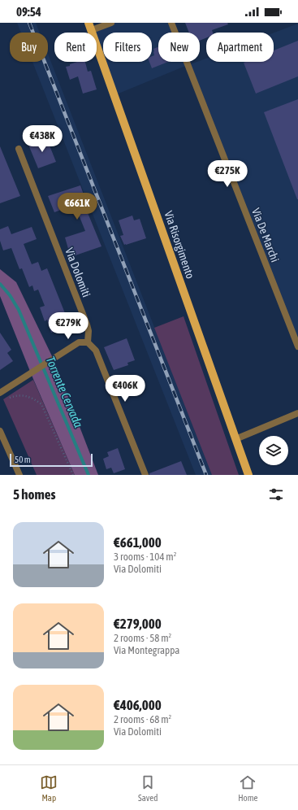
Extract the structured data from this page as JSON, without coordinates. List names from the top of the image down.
{
  "streets": {
    "main road": ["Via Risorgimento"],
    "street": ["Via De Marchi", "Via Dolomiti"]
  },
  "water": ["Torrente Cervada"],
  "scale_bar": "50 m",
  "page": {
    "status": "09:54",
    "chip": [
      "Buy",
      "Rent",
      "Filters",
      "New",
      "Apartment"
    ],
    "price": [
      "€438K",
      "€275K",
      "€661K",
      "€279K",
      "€406K"
    ],
    "scale": "50 m",
    "heading": "5 homes",
    "list": [
      {
        "name": "€661,000",
        "note": "3 rooms · 104 m² · Via Dolomiti"
      },
      {
        "name": "€279,000",
        "note": "2 rooms · 58 m² · Via Montegrappa"
      },
      {
        "name": "€406,000",
        "note": "2 rooms · 68 m² · Via Dolomiti"
      }
    ],
    "tabs": ["Map", "Saved", "Home"]
  }
}
